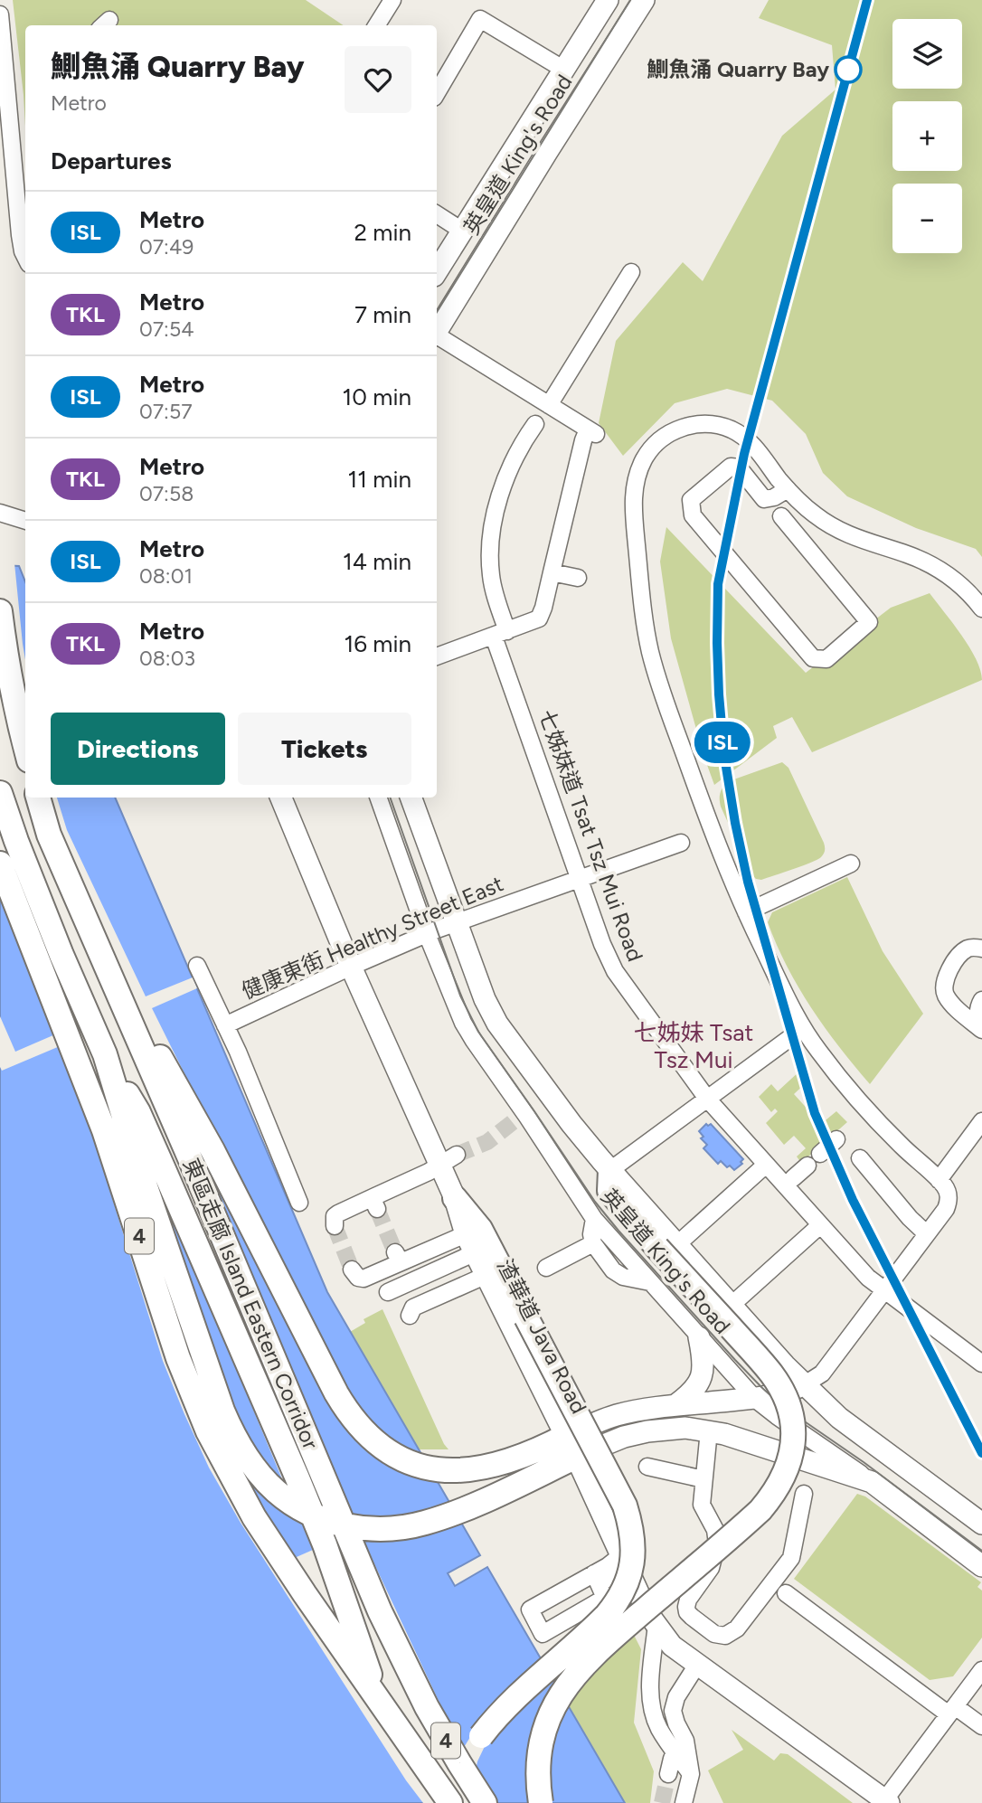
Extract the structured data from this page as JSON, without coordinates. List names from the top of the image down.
{
  "streets": {
    "highway": ["4", "東區走廊 Island Eastern Corridor"],
    "main road": ["英皇道 King's Road", "渣華道 Java Road"],
    "street": ["七姊妹道 Tsat Tsz Mui Road", "健康東街 Healthy Street East"]
  },
  "crossings": [
    ["英皇道 King's Road", "健康東街 Healthy Street East"],
    ["七姊妹道 Tsat Tsz Mui Road", "健康東街 Healthy Street East"],
    ["健康東街 Healthy Street East", "渣華道 Java Road"]
  ],
  "districts": ["七姊妹 Tsat Tsz Mui"],
  "places": ["鰂魚涌 Quarry Bay"],
  "lines": ["metro line ISL"],
  "page": {
    "on_map": "ISL",
    "map_buttons": ["+", "−"],
    "heading": [
      ["鰂魚涌 Quarry Bay", "Metro"],
      "Departures"
    ],
    "list": [
      {
        "mark": "ISL",
        "name": "Metro",
        "note": "07:49",
        "value": "2 min"
      },
      {
        "mark": "TKL",
        "name": "Metro",
        "note": "07:54",
        "value": "7 min"
      },
      {
        "mark": "ISL",
        "name": "Metro",
        "note": "07:57",
        "value": "10 min"
      },
      {
        "mark": "TKL",
        "name": "Metro",
        "note": "07:58",
        "value": "11 min"
      },
      {
        "mark": "ISL",
        "name": "Metro",
        "note": "08:01",
        "value": "14 min"
      },
      {
        "mark": "TKL",
        "name": "Metro",
        "note": "08:03",
        "value": "16 min"
      }
    ],
    "buttons": ["Directions", "Tickets"]
  }
}
